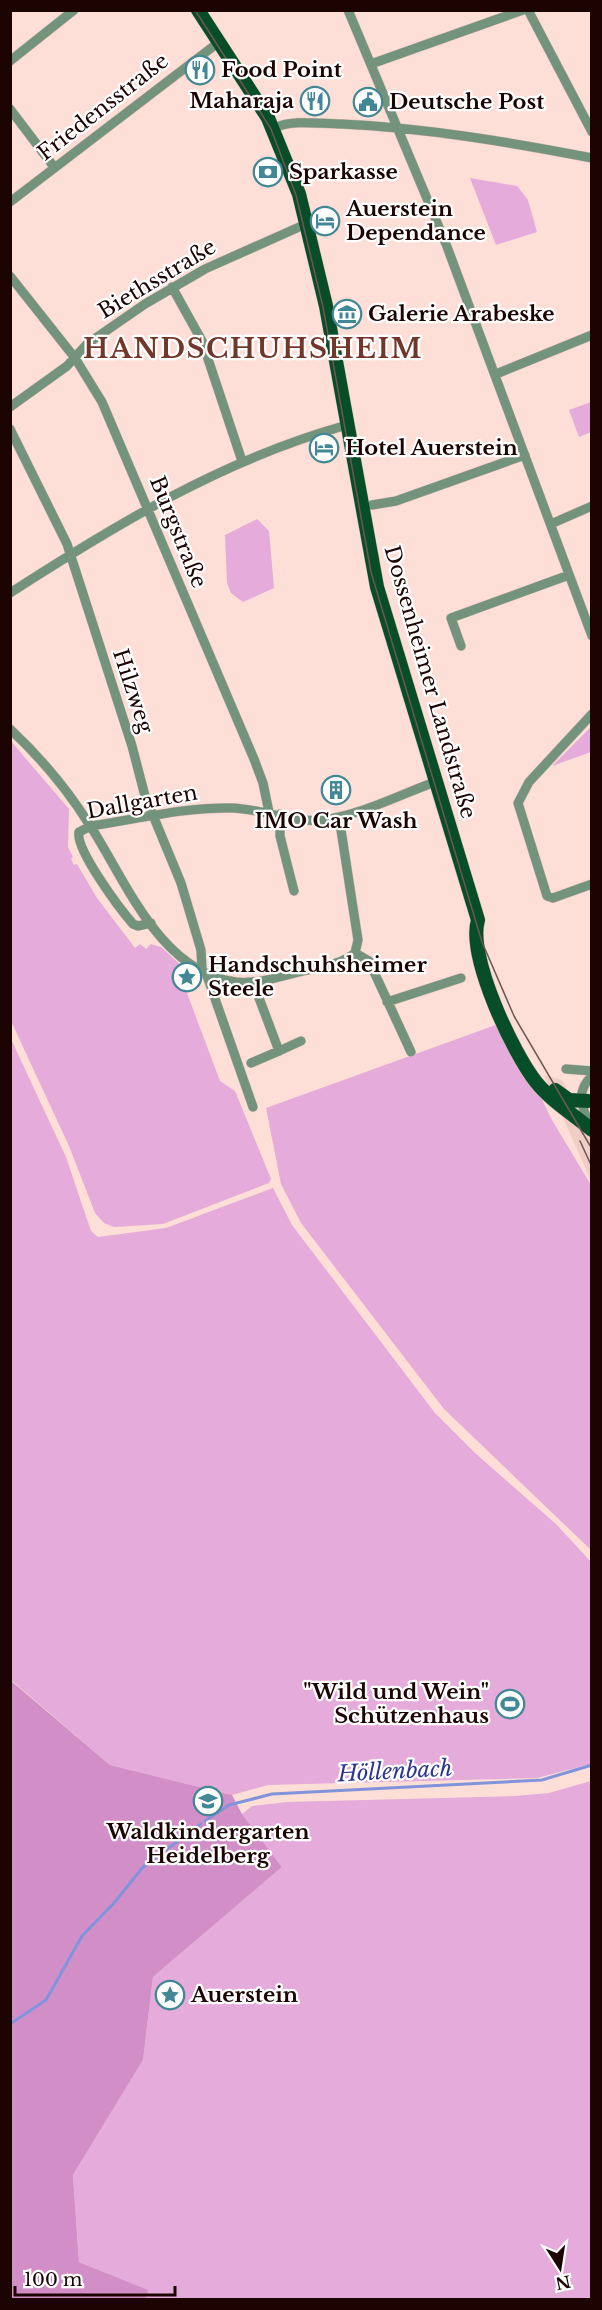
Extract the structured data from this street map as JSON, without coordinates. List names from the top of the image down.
{
  "streets": {
    "main road": ["Dossenheimer Landstraße"],
    "street": [
      "Friedensstraße",
      "Biethsstraße",
      "Burgstraße",
      "Hilzweg",
      "Dallgarten"
    ]
  },
  "crossings": [
    ["Friedensstraße", "Dossenheimer Landstraße"],
    ["Biethsstraße", "Burgstraße"],
    ["Biethsstraße", "Dossenheimer Landstraße"],
    ["Burgstraße", "Dallgarten"],
    ["Hilzweg", "Dallgarten"]
  ],
  "districts": ["HANDSCHUHSHEIM"],
  "water": ["Höllenbach"],
  "places": {
    "restaurant": ["Food Point", "Maharaja"],
    "public building": ["Deutsche Post"],
    "bank": ["Sparkasse"],
    "hotel": ["Auerstein Dependance", "Hotel Auerstein"],
    "museum": ["Galerie Arabeske"],
    "building": ["IMO Car Wash"],
    "place": ["Handschuhsheimer Steele", "Auerstein"],
    "sports": ["\"Wild und Wein\" Schützenhaus"],
    "school or university": ["Waldkindergarten Heidelberg"]
  },
  "scale_bar": "100 m",
  "north": "bottom"
}
